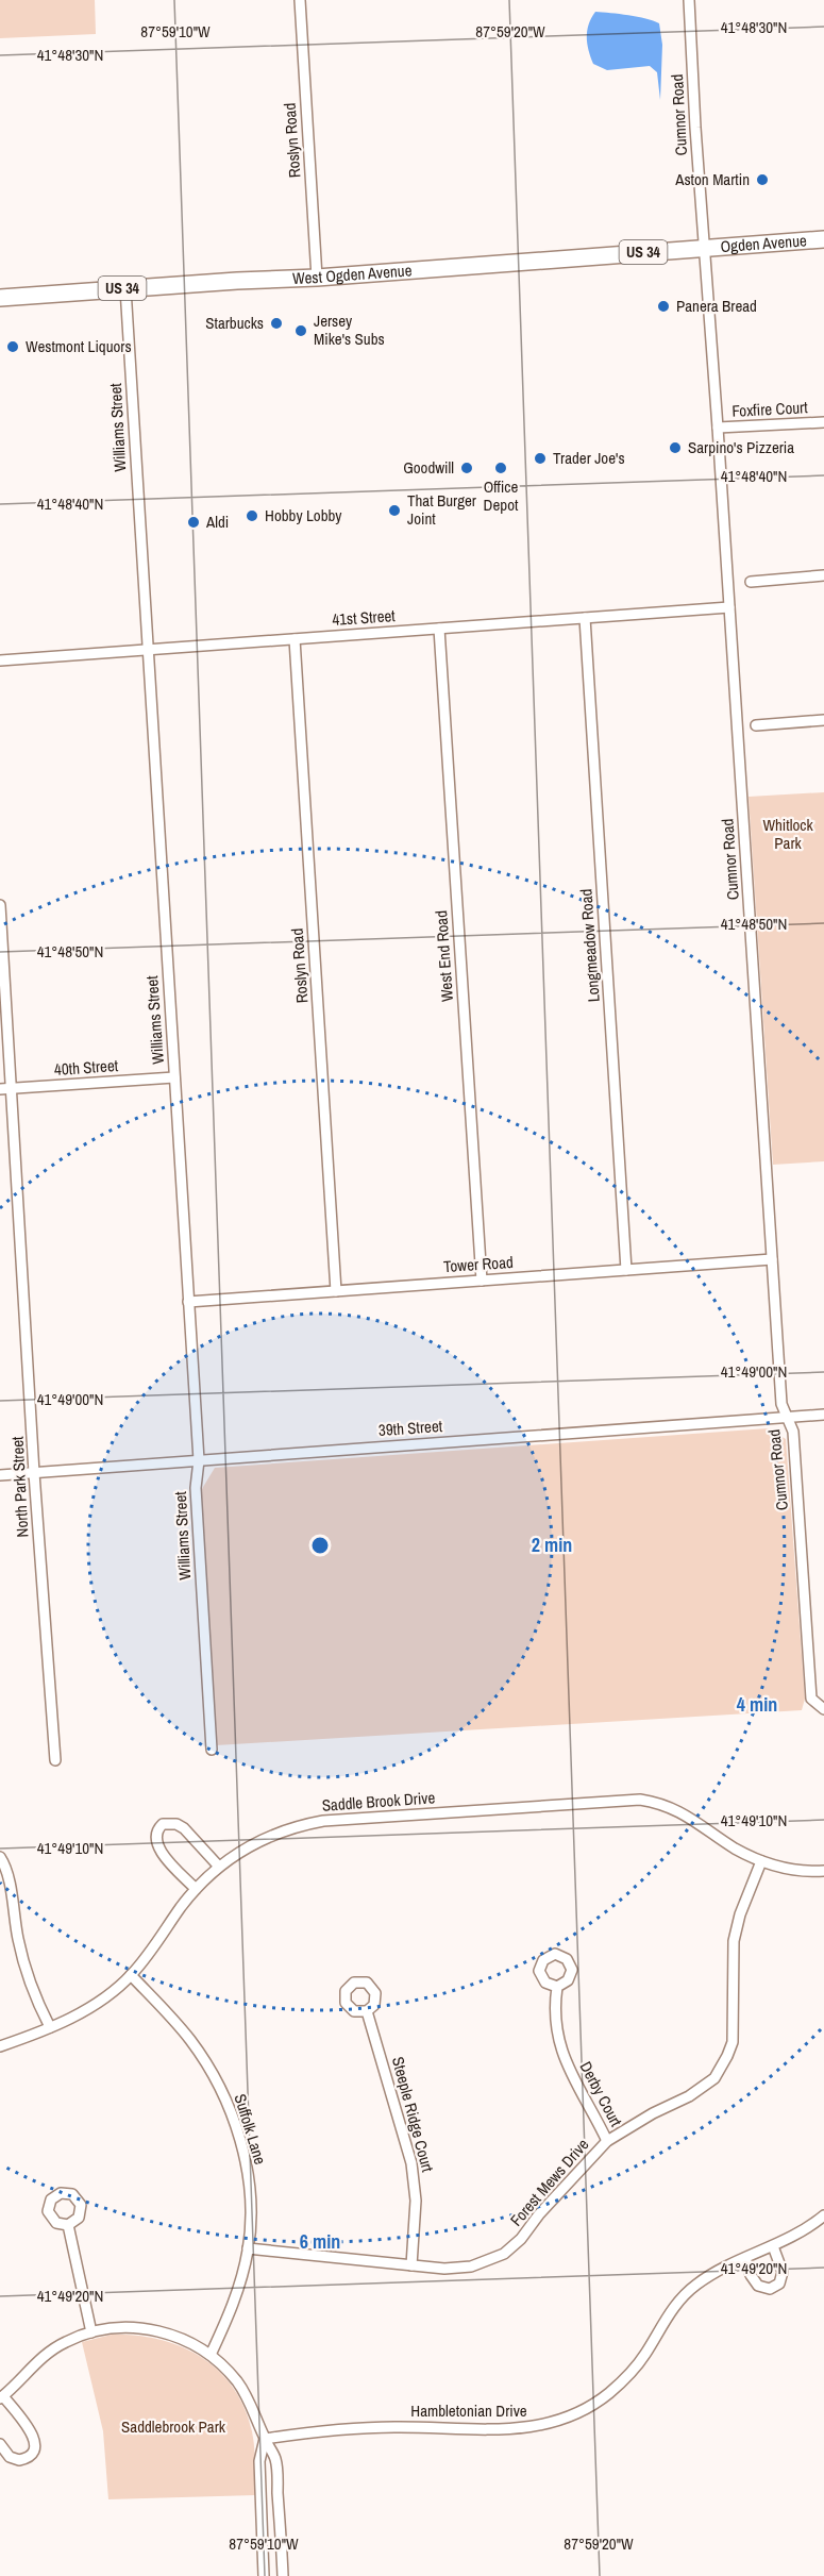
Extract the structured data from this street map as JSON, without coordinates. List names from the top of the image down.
{
  "streets": {
    "main road": ["Ogden Avenue", "US 34", "West Ogden Avenue"],
    "street": [
      "Cumnor Road",
      "Roslyn Road",
      "Foxfire Court",
      "Williams Street",
      "41st Street",
      "Longmeadow Road",
      "West End Road",
      "40th Street",
      "Tower Road",
      "39th Street",
      "North Park Street",
      "Saddle Brook Drive",
      "Derby Court",
      "Steeple Ridge Court",
      "Suffolk Lane",
      "Forest Mews Drive",
      "Hambletonian Drive"
    ]
  },
  "crossings": [
    ["Cumnor Road", "Ogden Avenue"],
    ["Cumnor Road", "West Ogden Avenue"],
    ["Cumnor Road", "Foxfire Court"],
    ["Cumnor Road", "41st Street"],
    ["Cumnor Road", "Tower Road"],
    ["Cumnor Road", "39th Street"],
    ["Roslyn Road", "West Ogden Avenue"],
    ["Roslyn Road", "41st Street"],
    ["Roslyn Road", "Tower Road"],
    ["Ogden Avenue", "West Ogden Avenue"],
    ["West Ogden Avenue", "Williams Street"],
    ["Williams Street", "41st Street"],
    ["Williams Street", "40th Street"],
    ["Williams Street", "Tower Road"],
    ["Williams Street", "39th Street"],
    ["41st Street", "Longmeadow Road"],
    ["41st Street", "West End Road"],
    ["Longmeadow Road", "Tower Road"],
    ["West End Road", "Tower Road"],
    ["40th Street", "North Park Street"],
    ["39th Street", "North Park Street"],
    ["Saddle Brook Drive", "Suffolk Lane"],
    ["Saddle Brook Drive", "Forest Mews Drive"],
    ["Derby Court", "Forest Mews Drive"],
    ["Steeple Ridge Court", "Forest Mews Drive"],
    ["Suffolk Lane", "Forest Mews Drive"]
  ],
  "parks": ["Whitlock Park", "Saddlebrook Park"],
  "places": [
    "Aston Martin",
    "Panera Bread",
    "Starbucks",
    "Jersey Mike's Subs",
    "Westmont Liquors",
    "Sarpino's Pizzeria",
    "Trader Joe's",
    "Goodwill",
    "Office Depot",
    "That Burger Joint",
    "Hobby Lobby",
    "Aldi"
  ],
  "coordinates": [
    "41°48'30\"N",
    "87°59'10\"W",
    "87°59'20\"W",
    "41°48'40\"N",
    "41°48'50\"N",
    "41°49'00\"N",
    "41°49'10\"N",
    "41°49'20\"N"
  ],
  "rings": ["2 min", "4 min", "6 min"]
}
